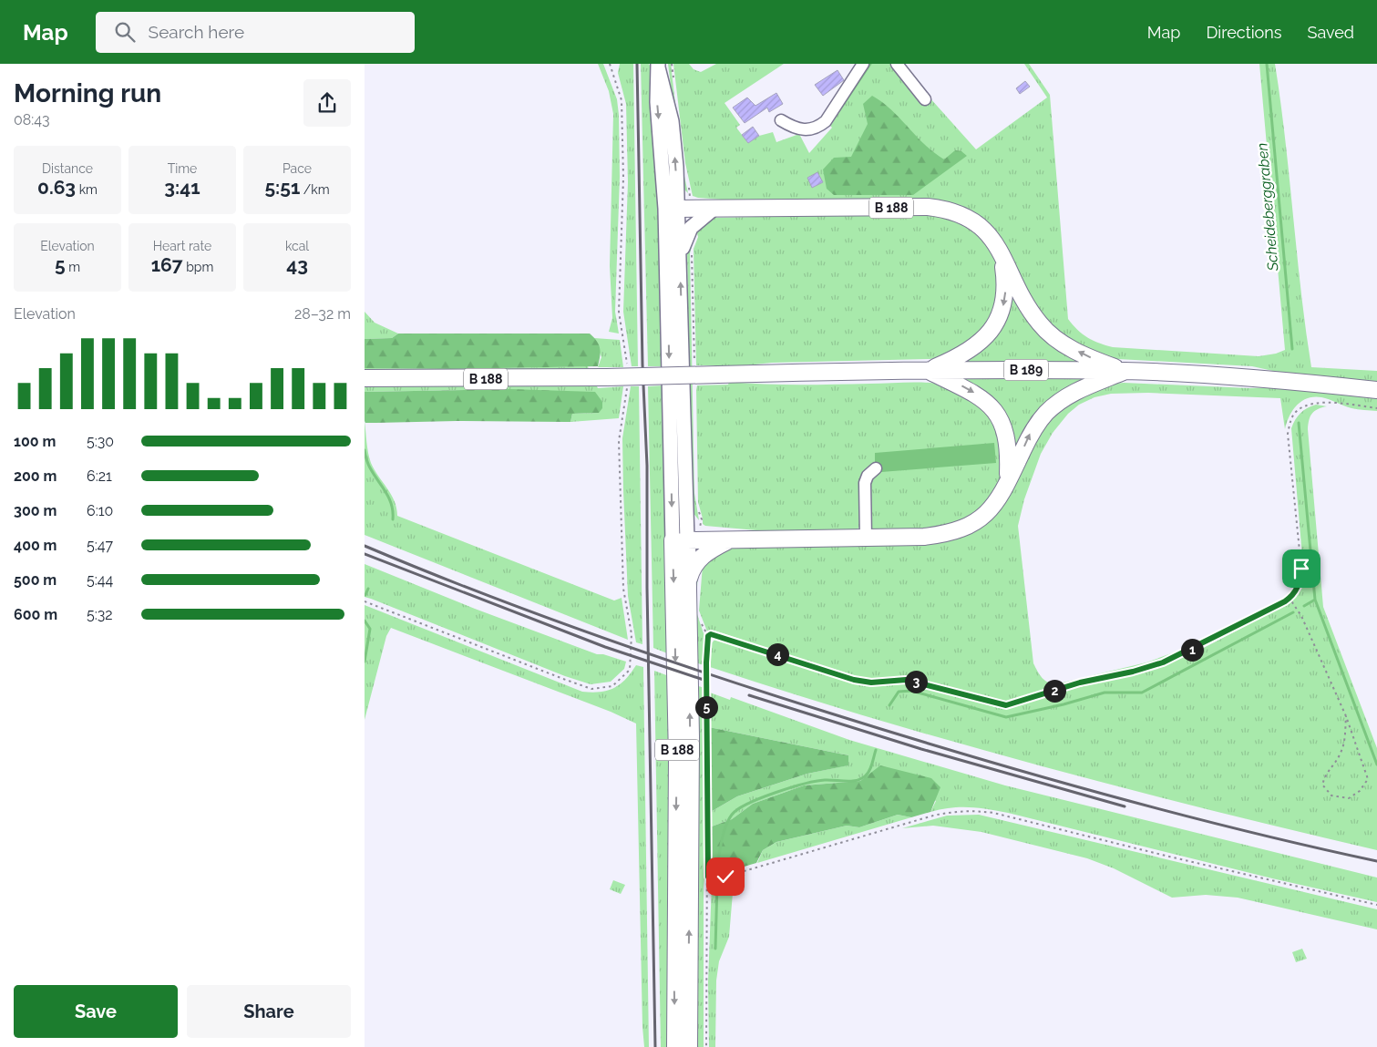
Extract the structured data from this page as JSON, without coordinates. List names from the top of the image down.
{
  "streets": {
    "highway": ["B 188", "B 189"]
  },
  "crossings": [
    ["B 188", "B 189"]
  ],
  "water": ["Scheideberggraben"],
  "page": {
    "header": "Map",
    "search": "Search here",
    "nav": ["Map", "Directions", "Saved"],
    "heading": ["Morning run", "08:43"],
    "stats": [
      ["Distance", "0.63 km"],
      ["Time", "3:41"],
      ["Pace", "5:51 /km"],
      ["Elevation", "5 m"],
      ["Heart rate", "167 bpm"],
      ["kcal", "43"]
    ],
    "chart": ["Elevation", "28–32 m"],
    "list": [
      {
        "name": "100 m",
        "note": "5:30"
      },
      {
        "name": "200 m",
        "note": "6:21"
      },
      {
        "name": "300 m",
        "note": "6:10"
      },
      {
        "name": "400 m",
        "note": "5:47"
      },
      {
        "name": "500 m",
        "note": "5:44"
      },
      {
        "name": "600 m",
        "note": "5:32"
      }
    ],
    "pins": [
      "1",
      "4",
      "3",
      "2",
      "5"
    ],
    "buttons": ["Save", "Share"]
  }
}
